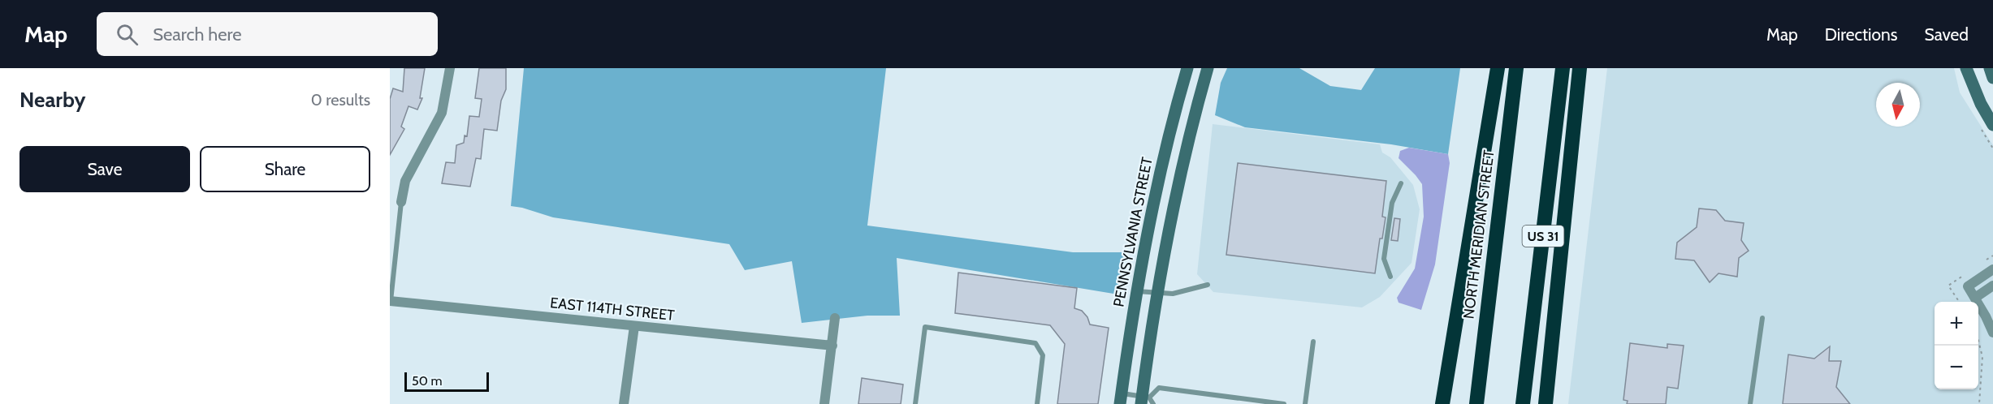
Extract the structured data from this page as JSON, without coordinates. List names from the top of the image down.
{
  "streets": {
    "highway": ["NORTH MERIDIAN STREET", "US 31"],
    "main road": ["PENNSYLVANIA STREET"],
    "street": ["EAST 114TH STREET"]
  },
  "scale_bar": "50 m",
  "north": "bottom",
  "page": {
    "header": "Map",
    "search": "Search here",
    "nav": ["Map", "Directions", "Saved"],
    "heading": ["Nearby", "0 results"],
    "buttons": ["Save", "Share"],
    "map_buttons": ["+", "−"],
    "scale": "50 m"
  }
}
